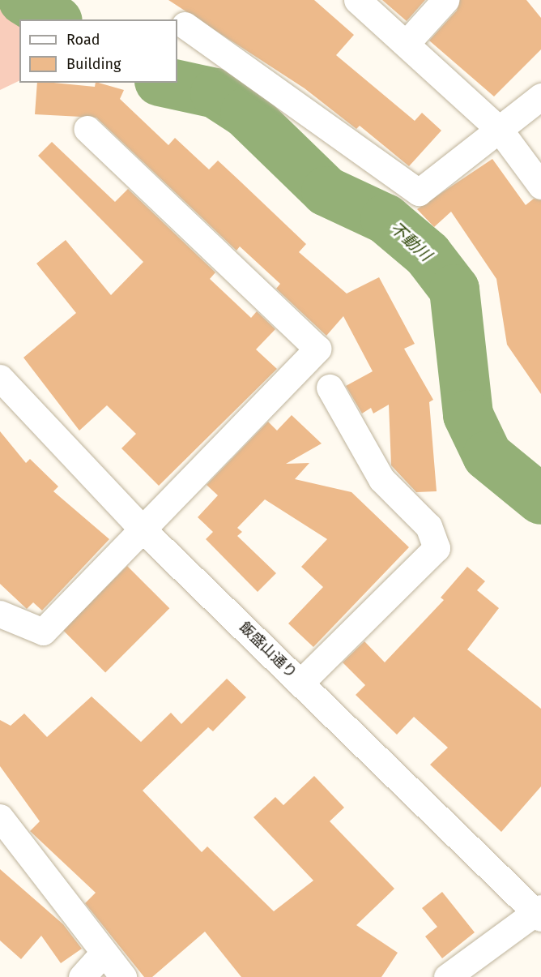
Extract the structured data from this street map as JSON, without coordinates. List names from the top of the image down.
{
  "streets": {
    "street": ["飯盛山通り"]
  },
  "water": ["不動川"],
  "legend": ["Road", "Building"]
}
